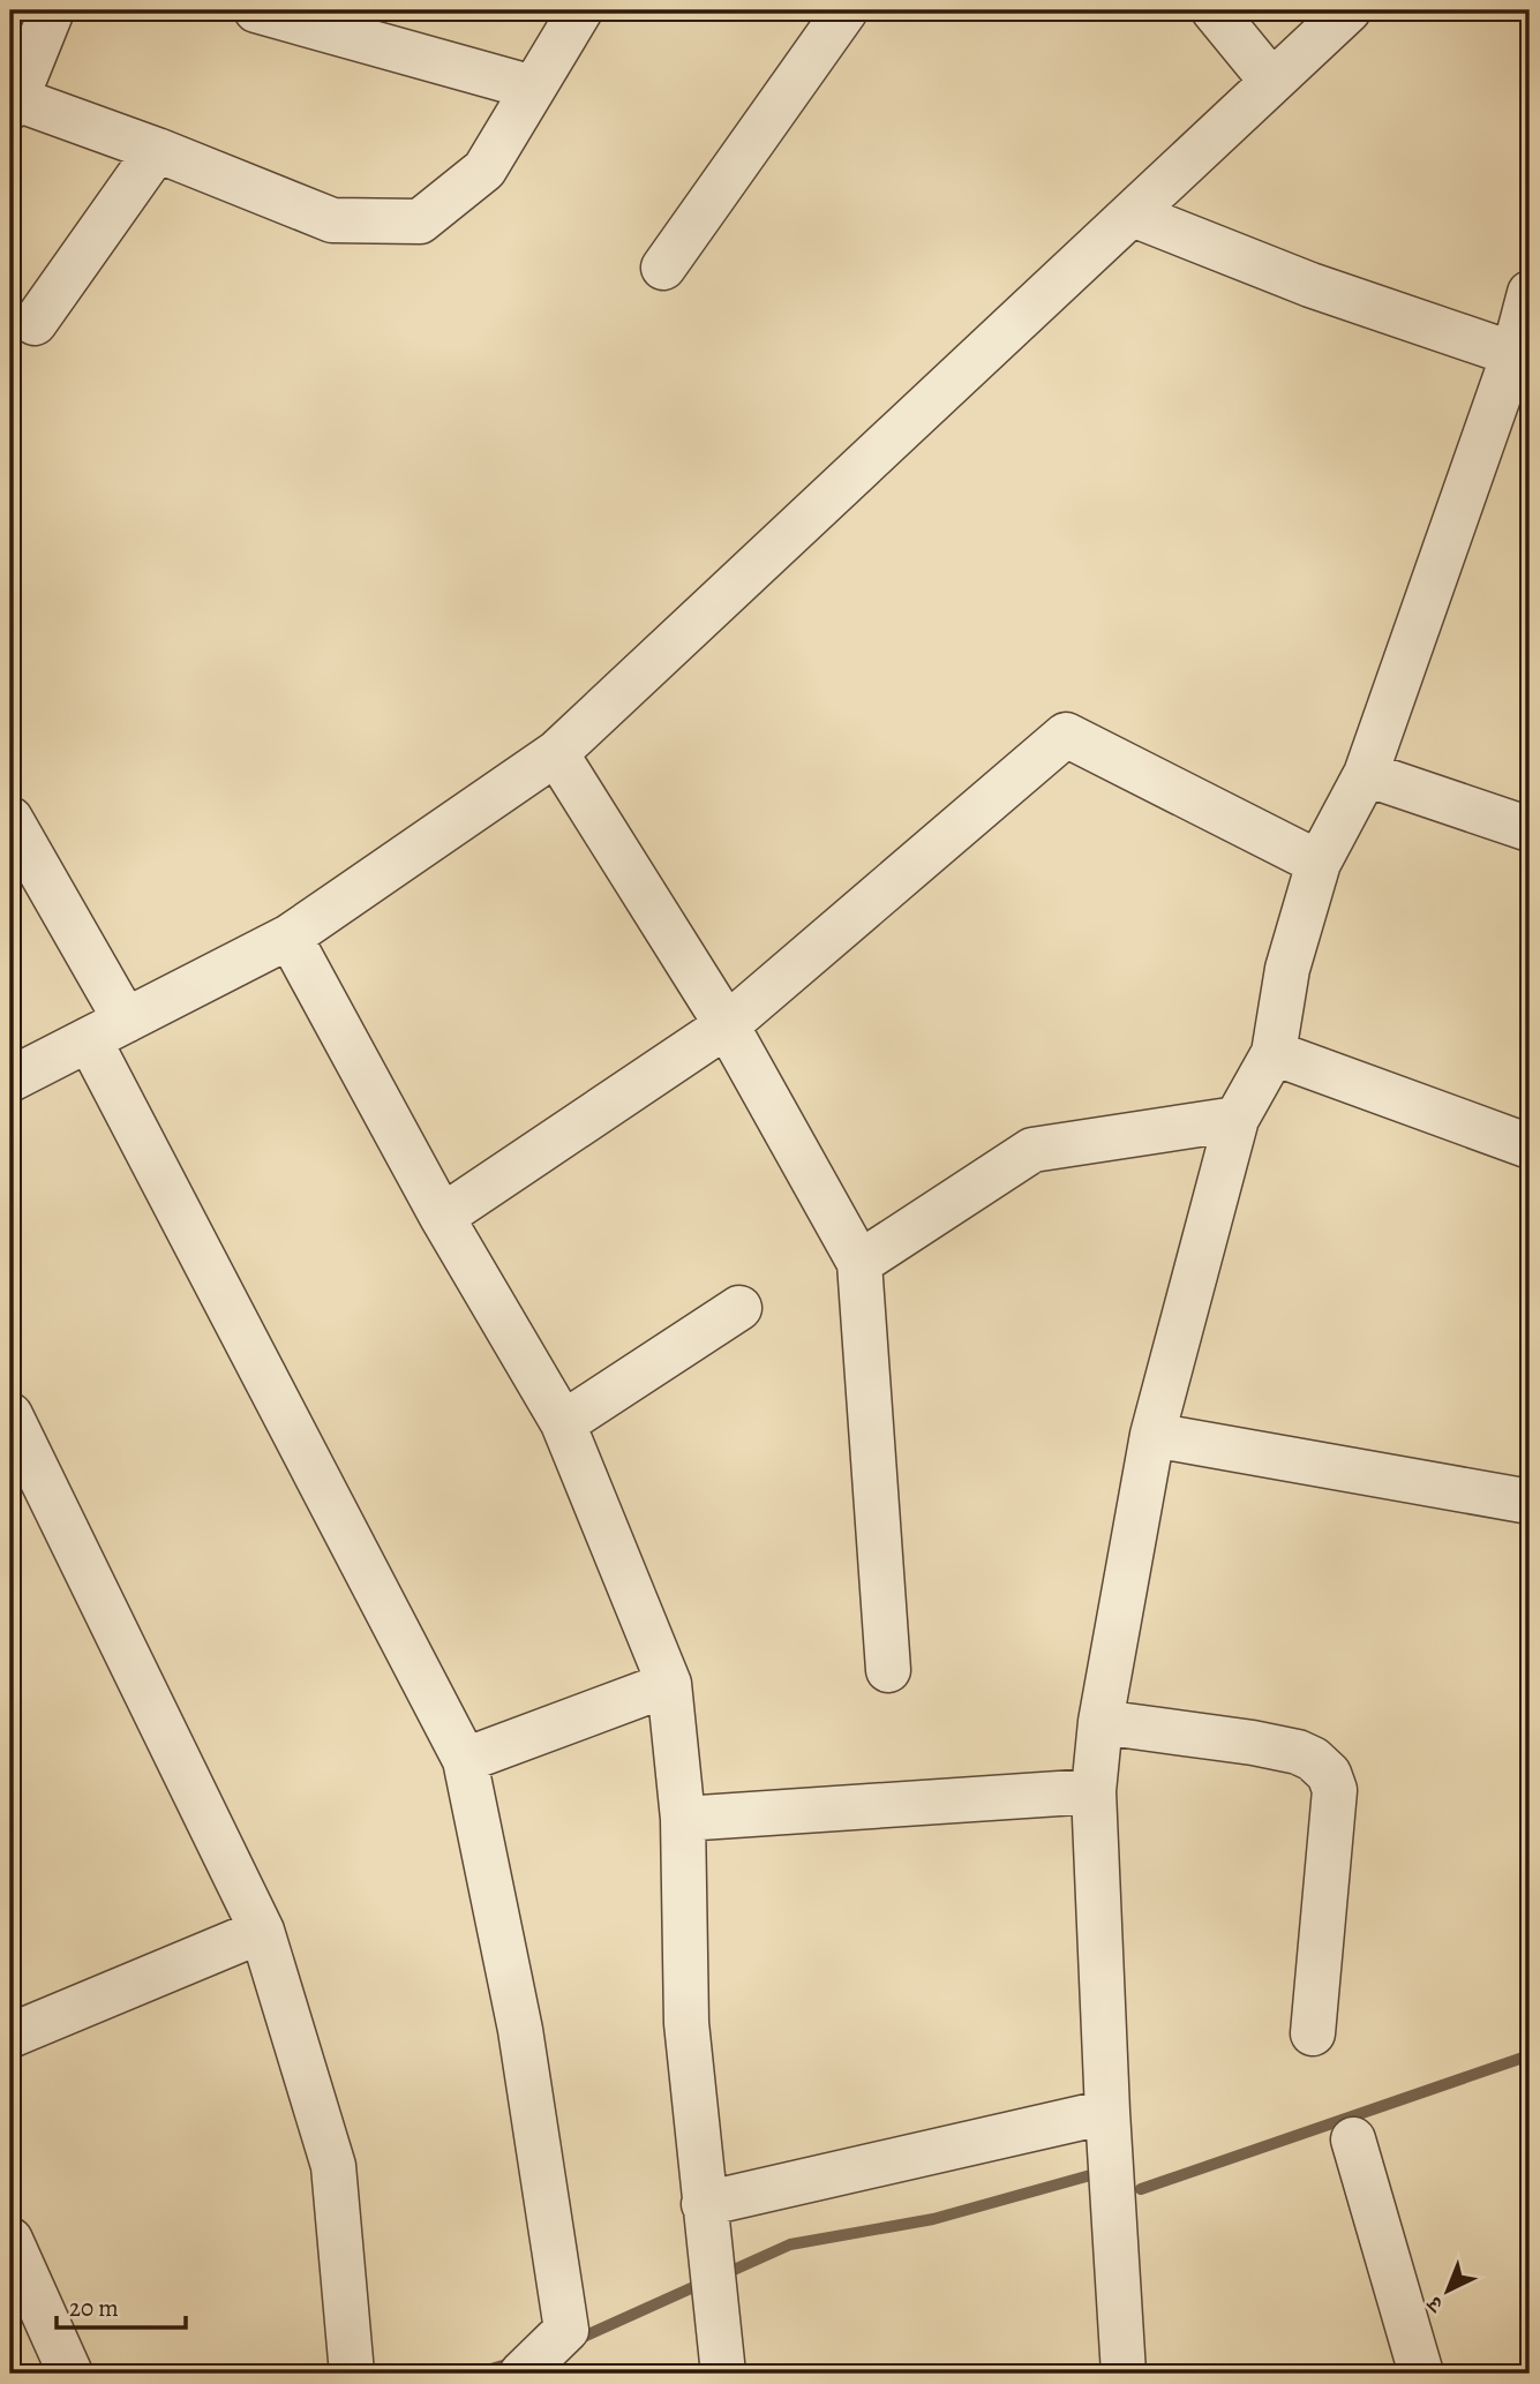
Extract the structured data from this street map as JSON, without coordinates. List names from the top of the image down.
{
  "scale_bar": "20 m",
  "north": "bottom left"
}
